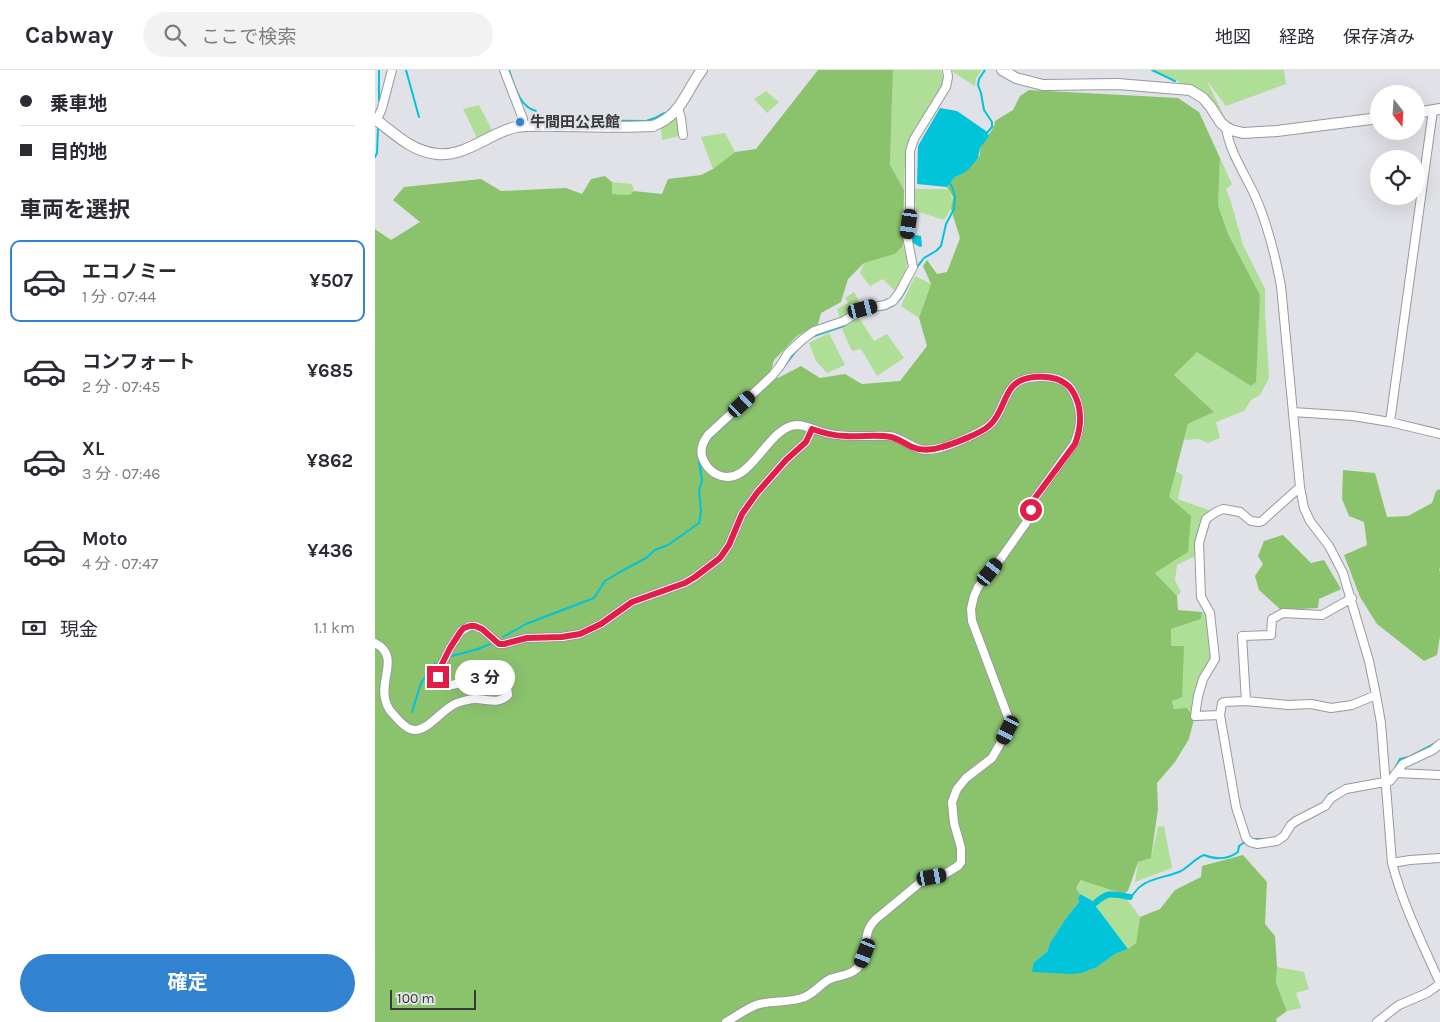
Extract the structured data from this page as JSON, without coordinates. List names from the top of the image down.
{
  "places": ["牛間田公民館"],
  "scale_bar": "100 m",
  "north": "bottom",
  "page": {
    "header": "Cabway",
    "search": "ここで検索",
    "nav": ["地図", "経路", "保存済み"],
    "banner": ["乗車地", "目的地"],
    "heading": "車両を選択",
    "list": [
      {
        "name": "エコノミー",
        "note": "1 分 · 07:44",
        "value": "¥507"
      },
      {
        "name": "コンフォート",
        "note": "2 分 · 07:45",
        "value": "¥685"
      },
      {
        "name": "XL",
        "note": "3 分 · 07:46",
        "value": "¥862"
      },
      {
        "name": "Moto",
        "note": "4 分 · 07:47",
        "value": "¥436"
      }
    ],
    "pay": ["現金", "1.1 km"],
    "bubble": "3 分",
    "buttons": "確定",
    "scale": "100 m"
  }
}
